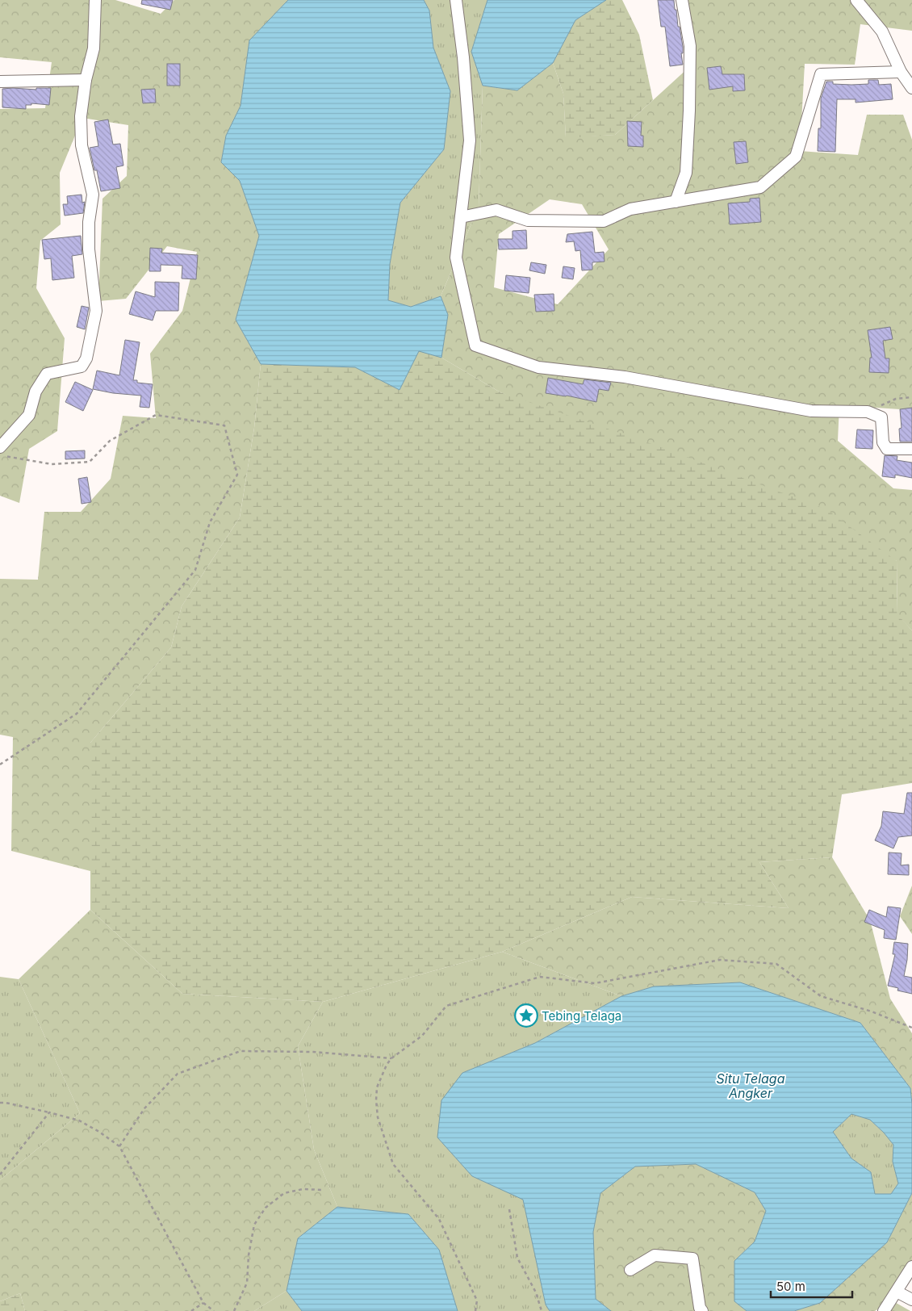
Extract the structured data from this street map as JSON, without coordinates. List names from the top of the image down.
{
  "water": ["Situ Telaga Angker"],
  "places": {
    "place": ["Tebing Telaga"]
  },
  "scale_bar": "50 m"
}
